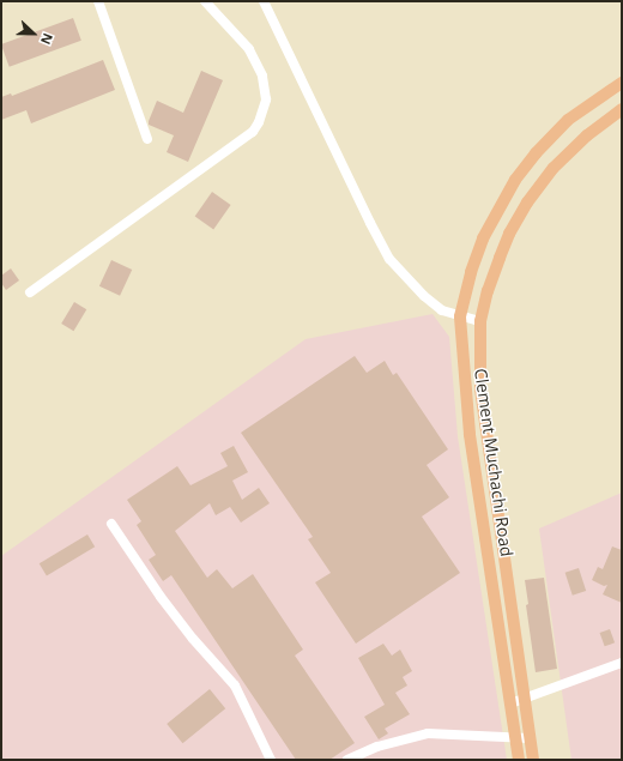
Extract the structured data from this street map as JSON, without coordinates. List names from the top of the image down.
{
  "streets": {
    "main road": ["Clement Muchachi Road"]
  },
  "north": "right"
}
